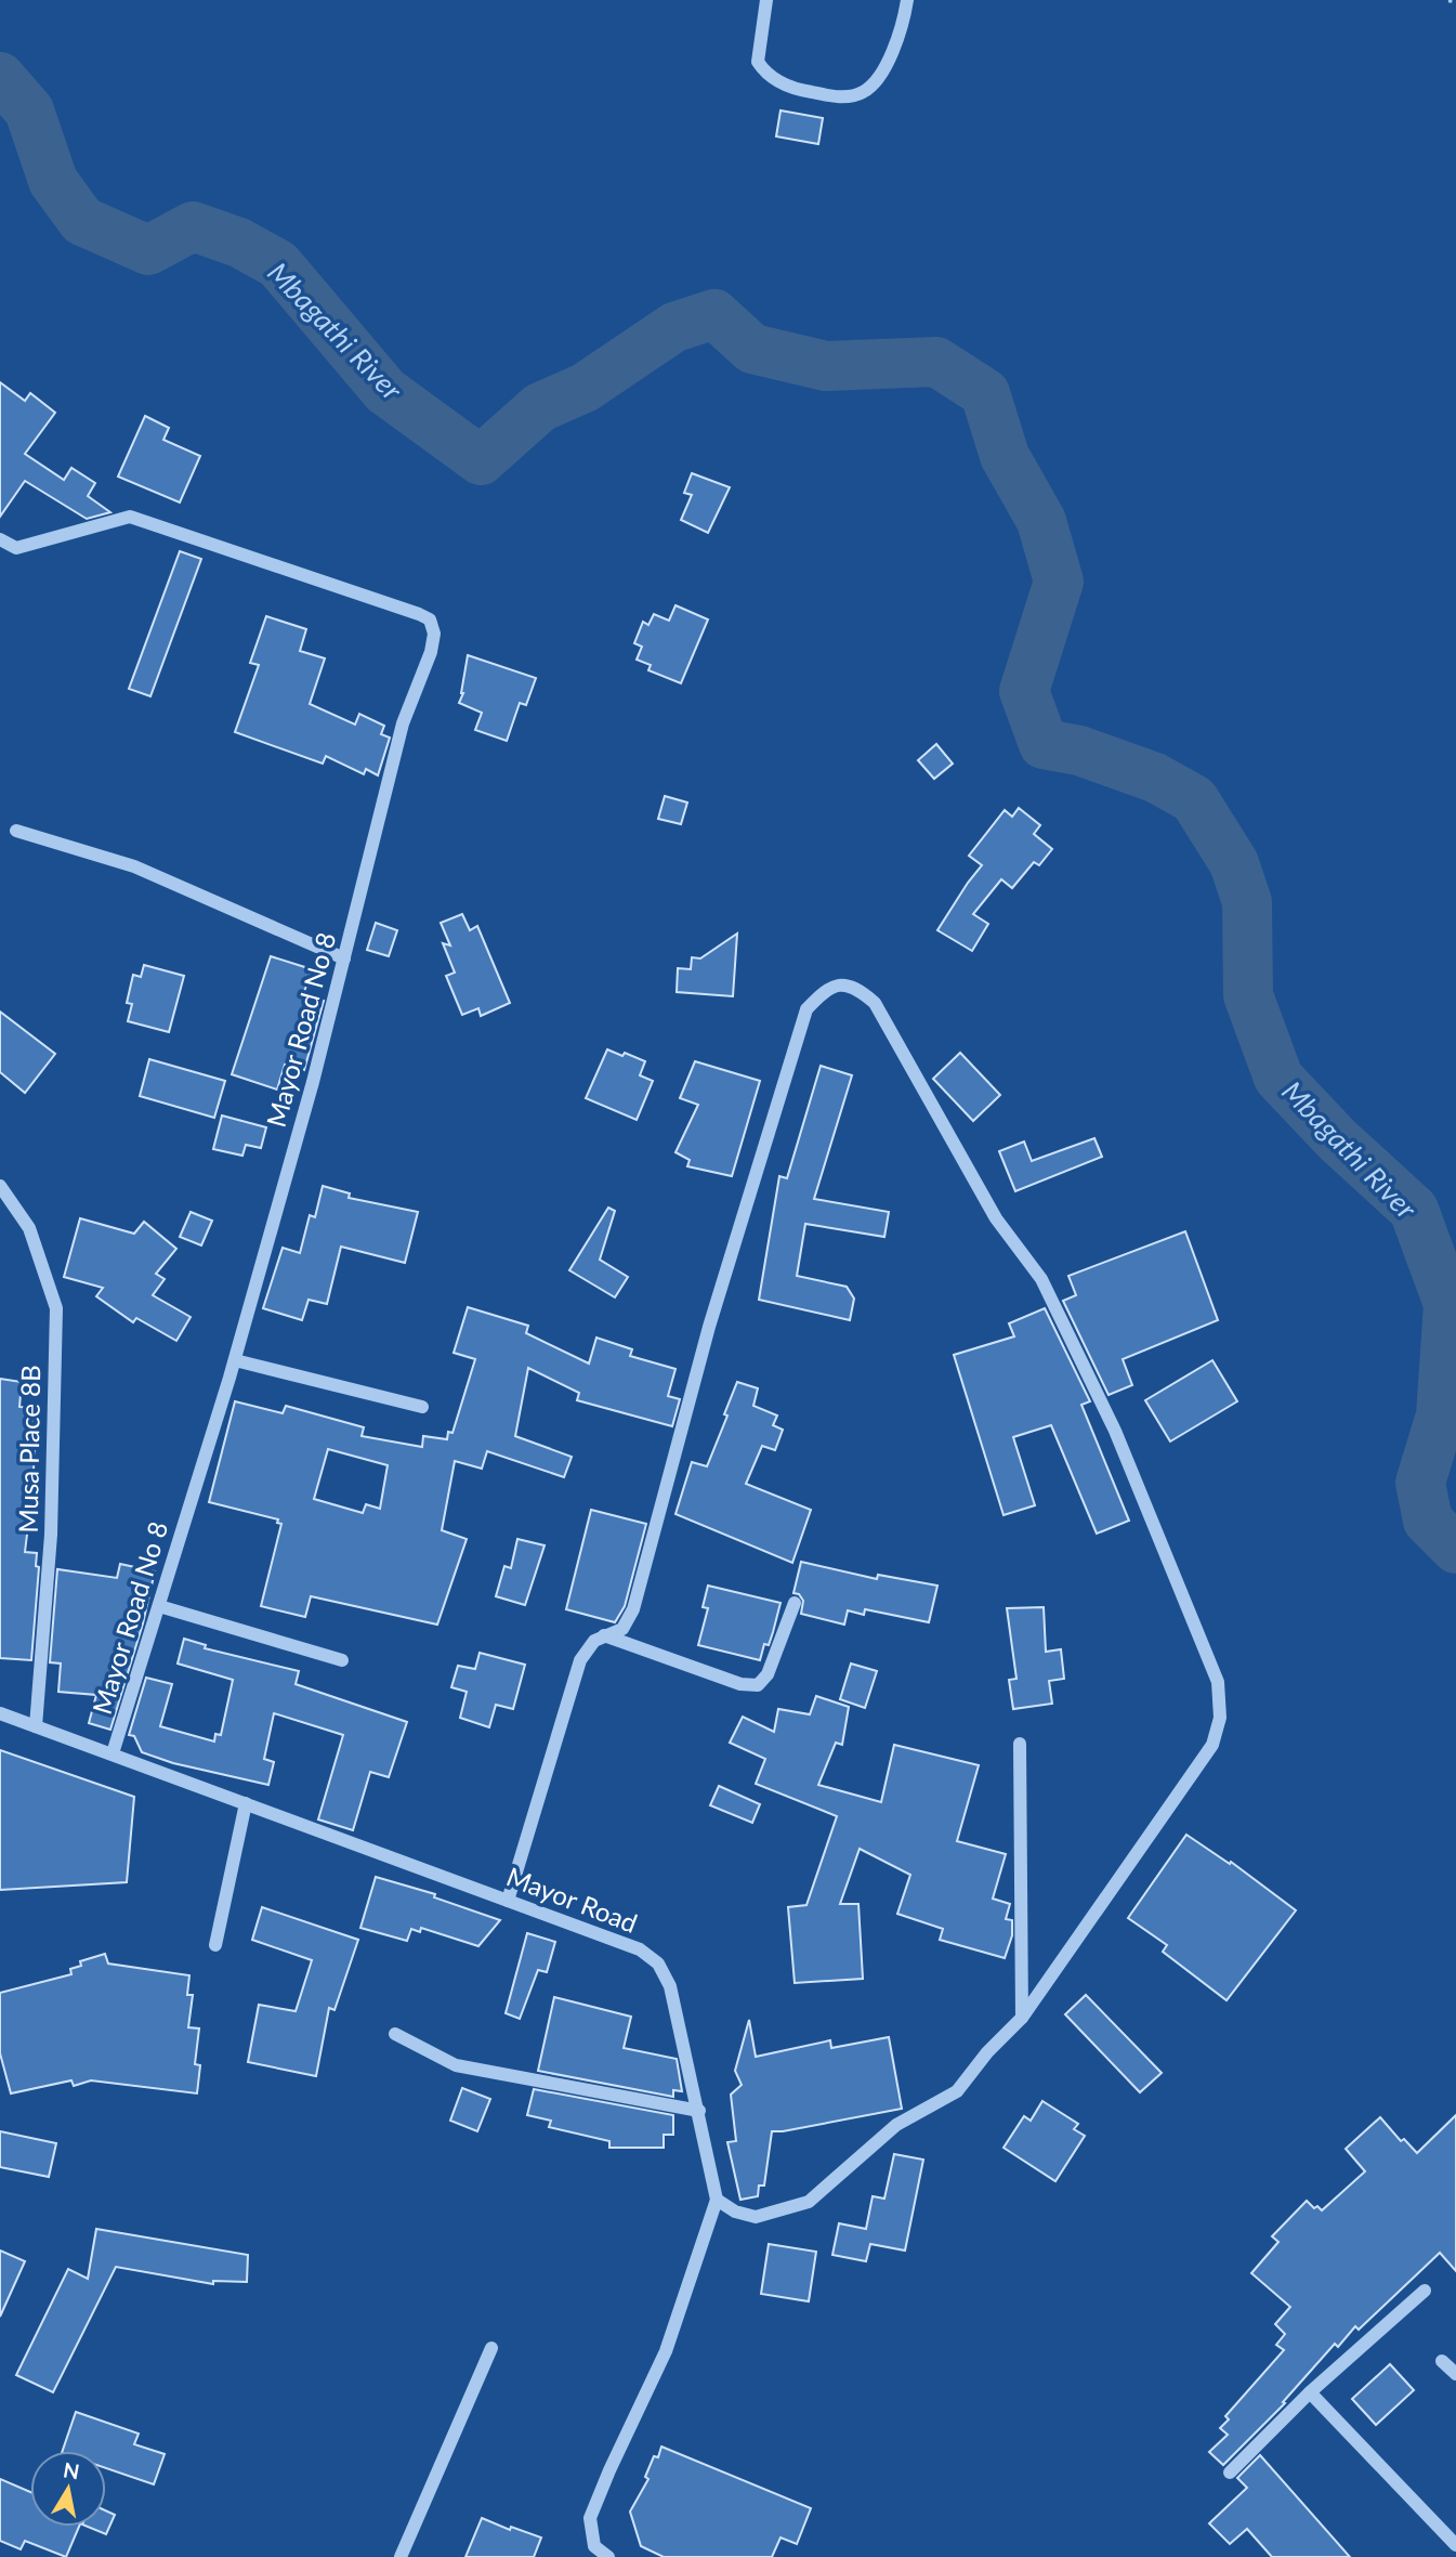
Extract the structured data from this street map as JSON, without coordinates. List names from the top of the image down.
{
  "streets": {
    "street": ["Mayor Road No 8", "Musa Place 8B", "Mayor Road"]
  },
  "crossings": [
    ["Mayor Road No 8", "Mayor Road"],
    ["Musa Place 8B", "Mayor Road"]
  ],
  "water": ["Mbagathi River"],
  "north": "top"
}
